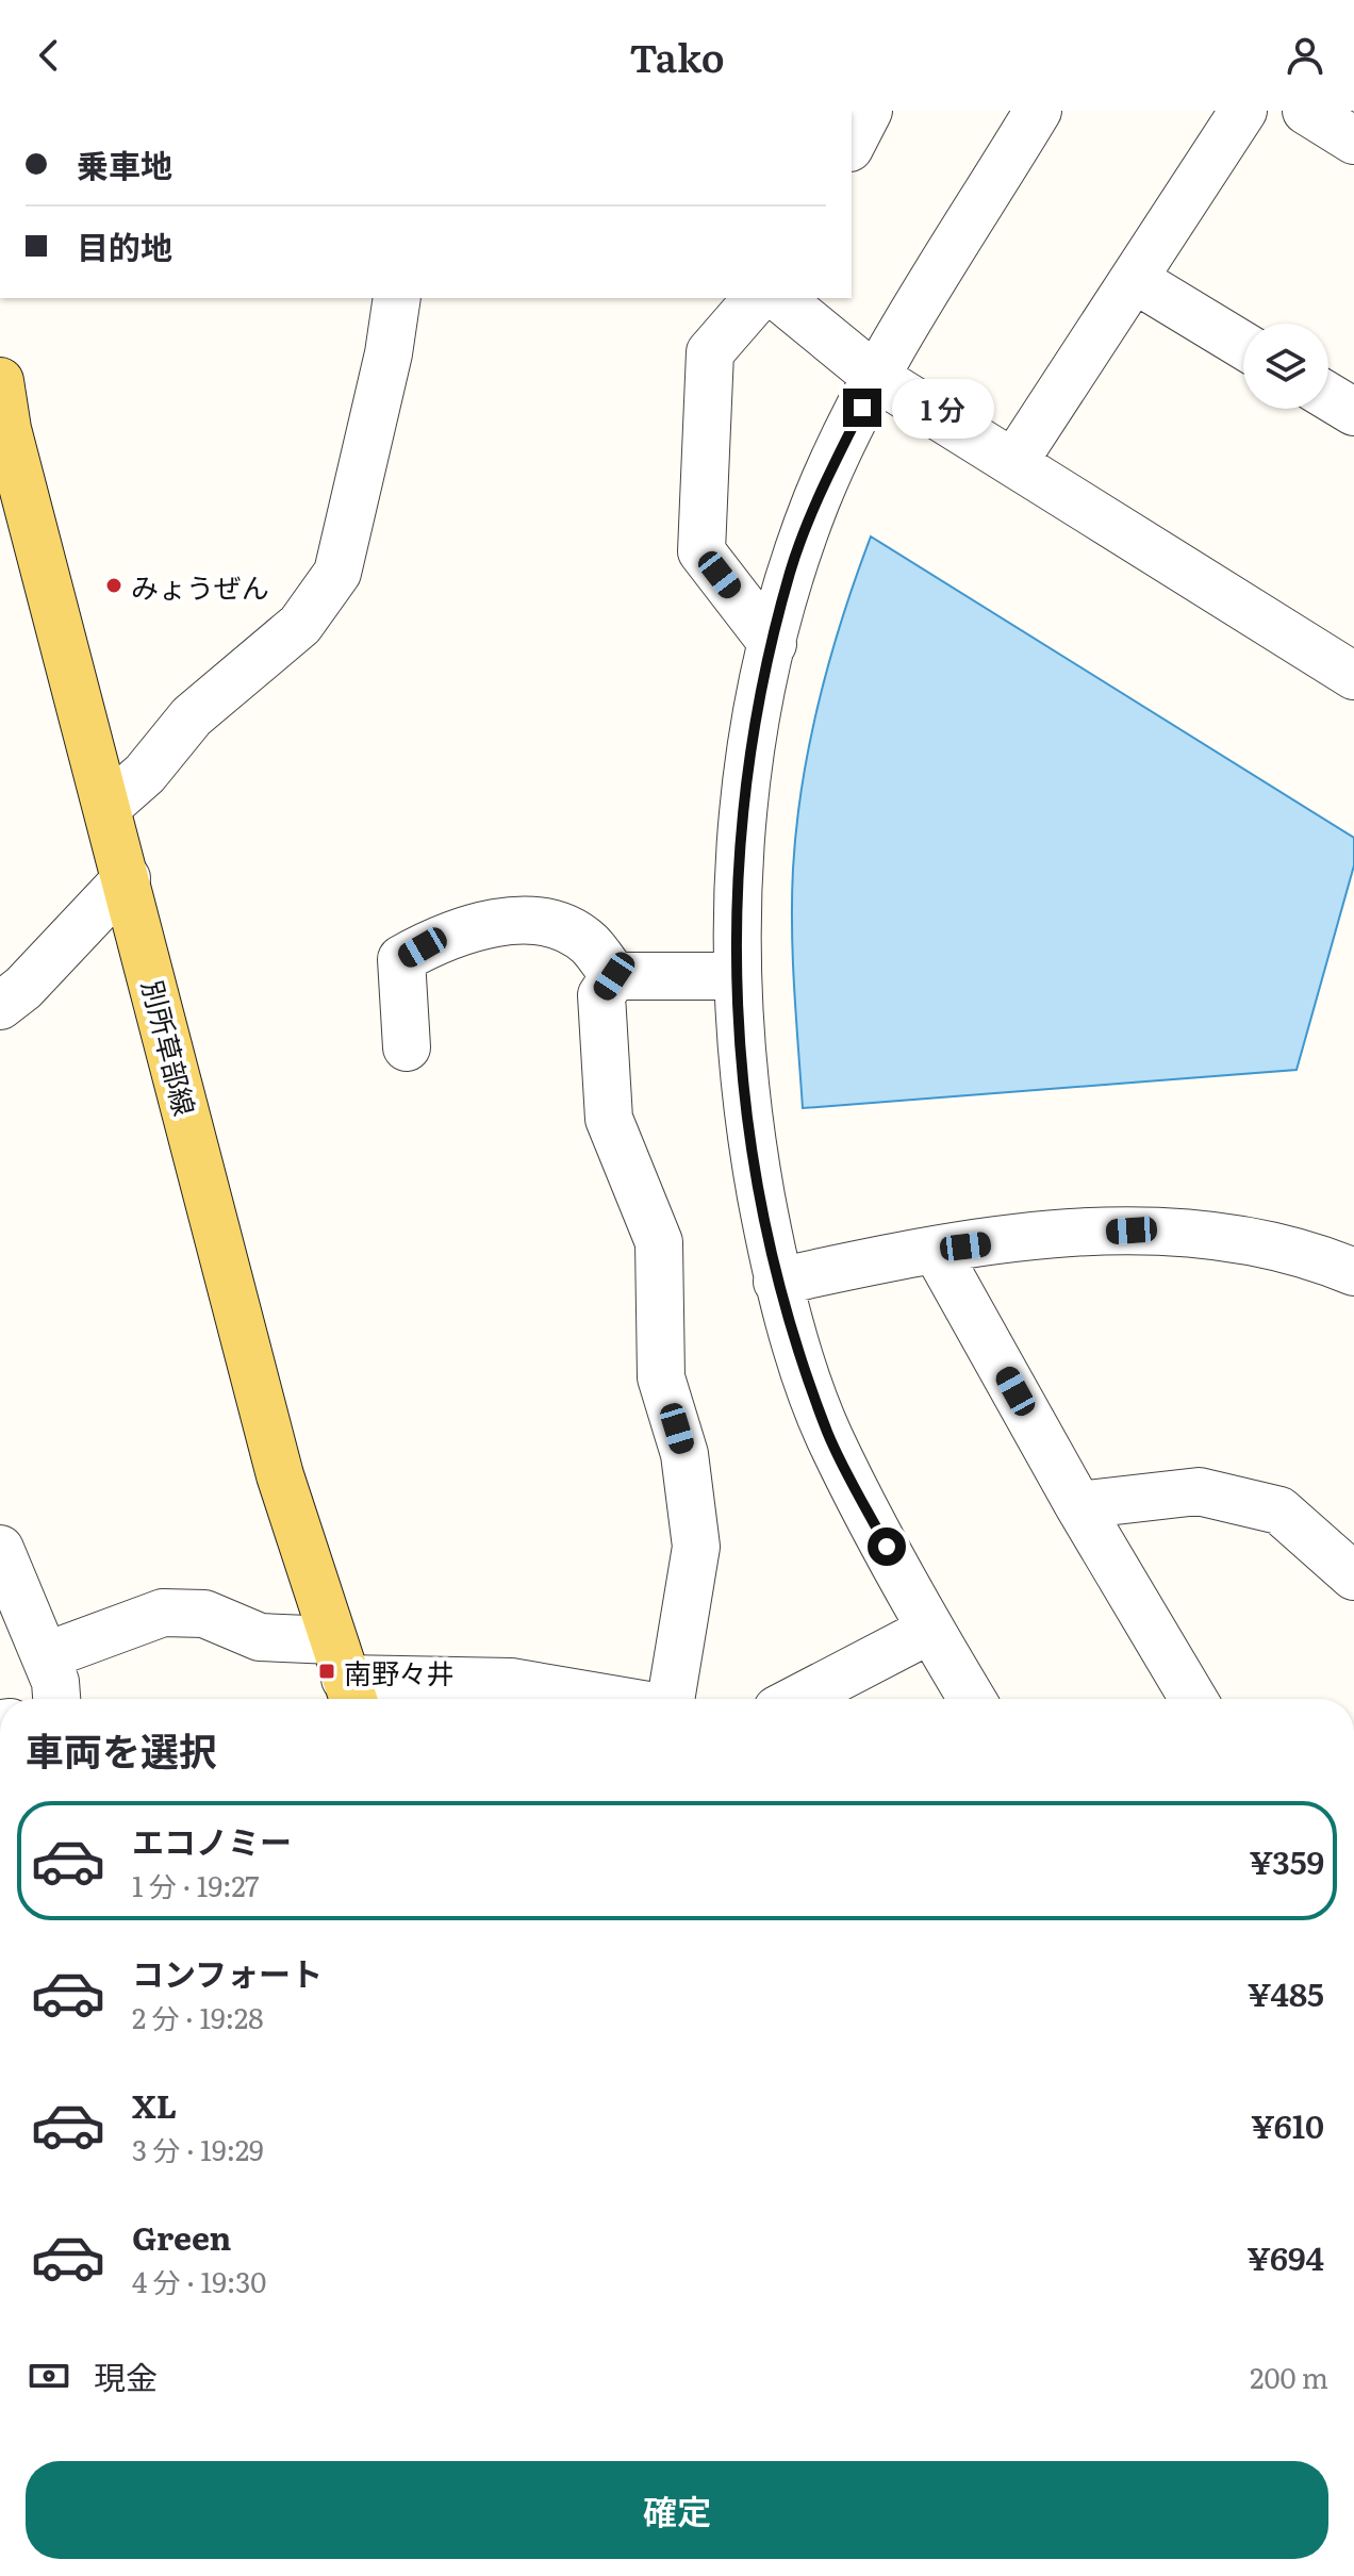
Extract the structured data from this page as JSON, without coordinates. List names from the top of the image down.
{
  "streets": {
    "main road": ["別所草部線"]
  },
  "places": {
    "other": ["みょうぜん"],
    "transit": ["南野々井"]
  },
  "page": {
    "header": "Tako",
    "banner": ["乗車地", "目的地"],
    "bubble": "1 分",
    "heading": "車両を選択",
    "list": [
      {
        "name": "エコノミー",
        "note": "1 分 · 19:27",
        "value": "¥359"
      },
      {
        "name": "コンフォート",
        "note": "2 分 · 19:28",
        "value": "¥485"
      },
      {
        "name": "XL",
        "note": "3 分 · 19:29",
        "value": "¥610"
      },
      {
        "name": "Green",
        "note": "4 分 · 19:30",
        "value": "¥694"
      }
    ],
    "pay": ["現金", "200 m"],
    "buttons": "確定"
  }
}
